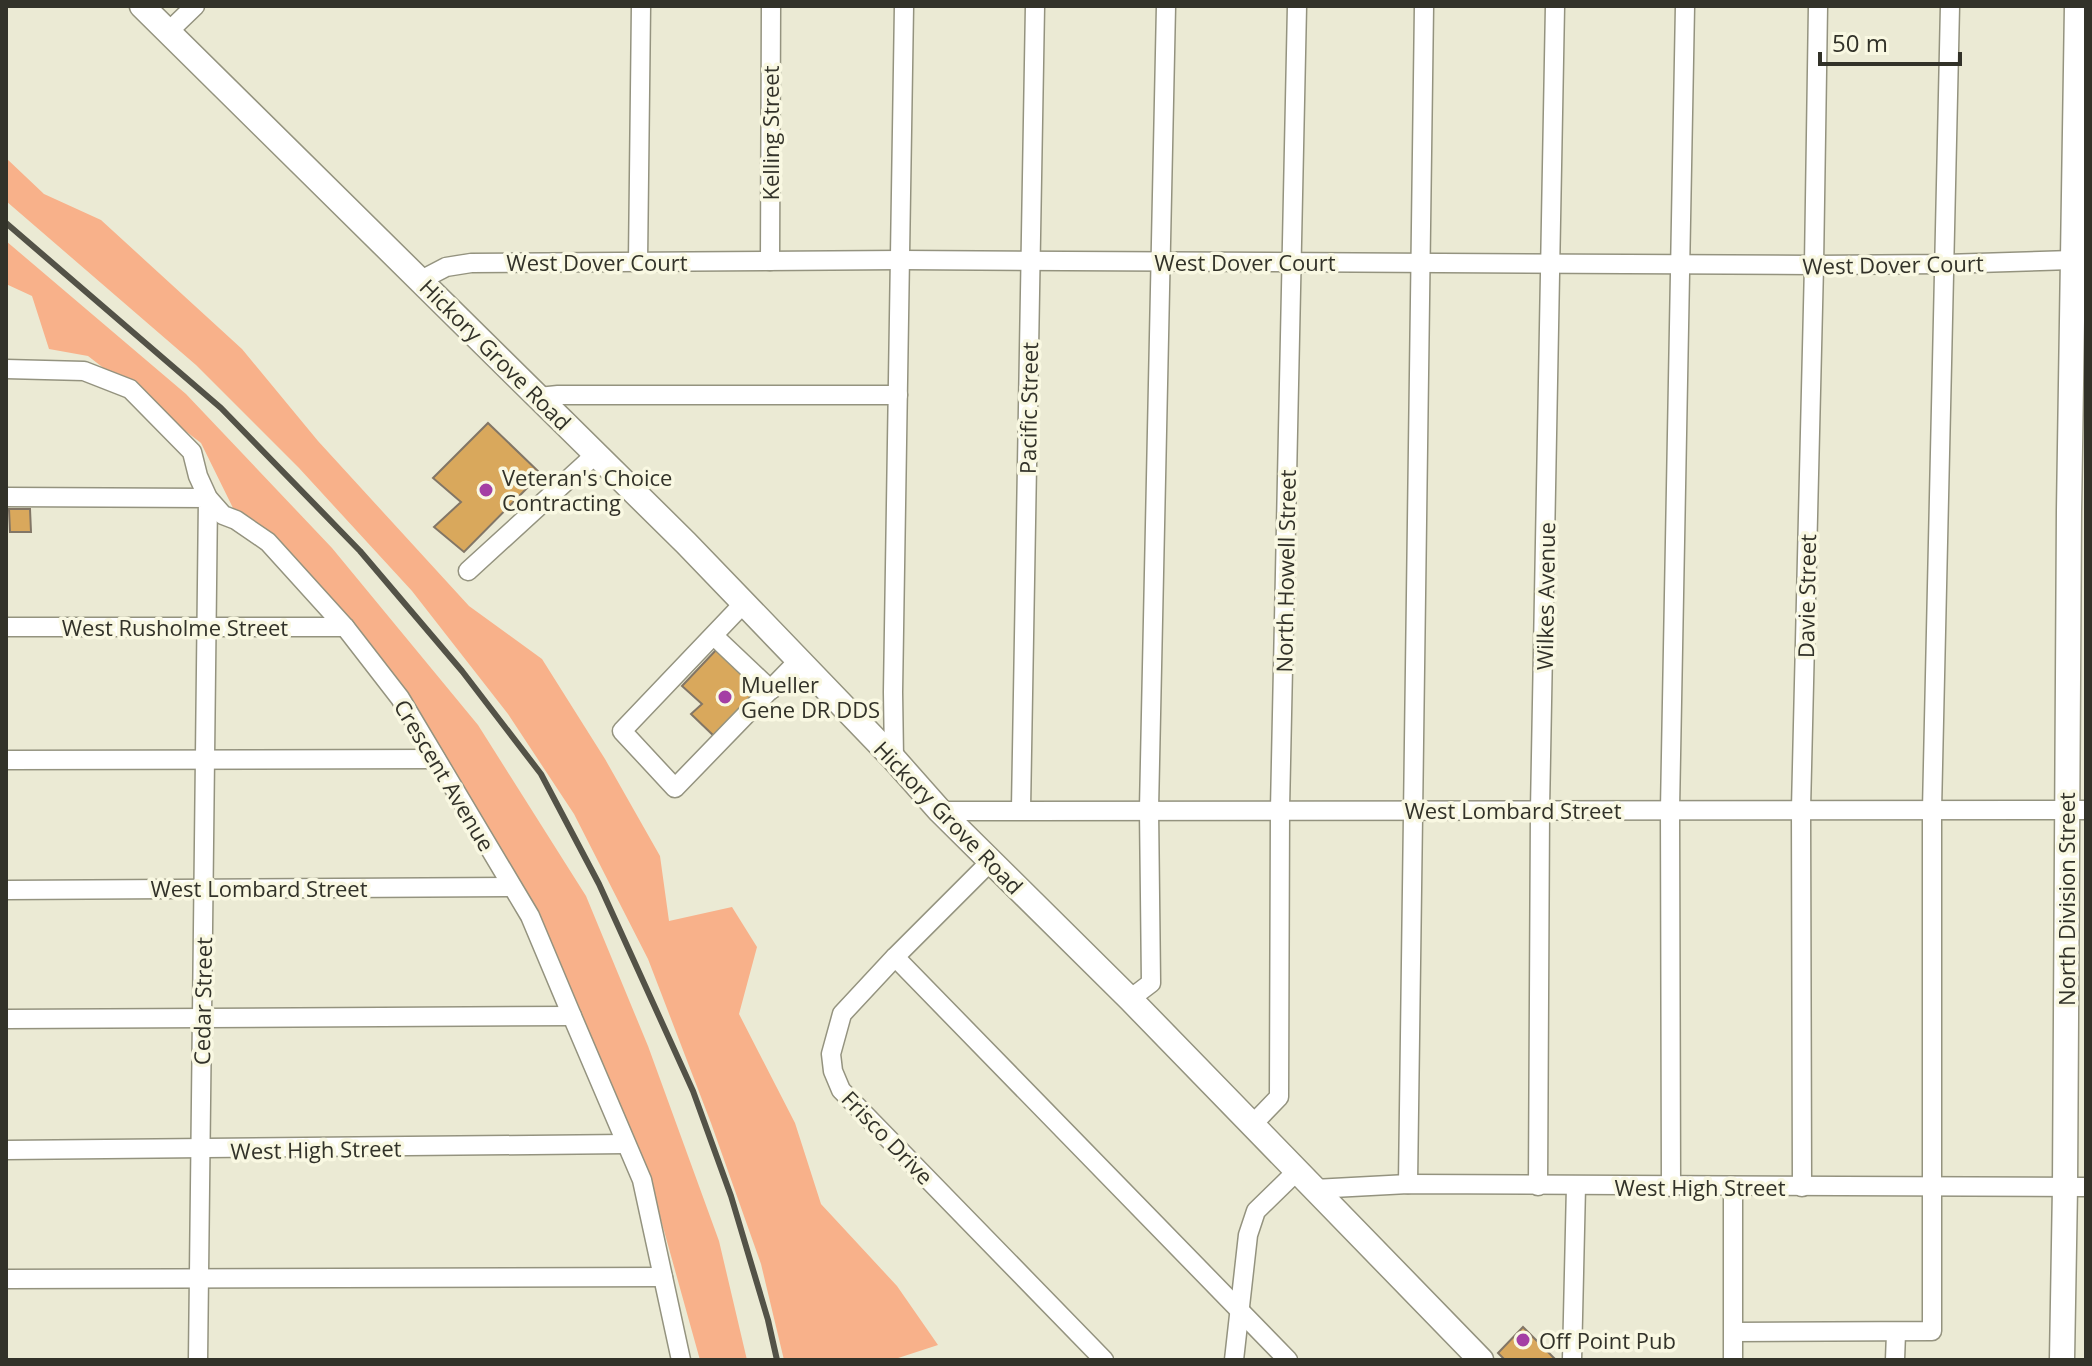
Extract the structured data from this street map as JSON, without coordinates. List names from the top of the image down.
{
  "streets": {
    "main road": ["Hickory Grove Road", "North Division Street"],
    "street": [
      "Kelling Street",
      "West Dover Court",
      "Pacific Street",
      "North Howell Street",
      "Wilkes Avenue",
      "Davie Street",
      "West Rusholme Street",
      "Crescent Avenue",
      "West Lombard Street",
      "Cedar Street",
      "Frisco Drive",
      "West High Street"
    ]
  },
  "crossings": [
    ["Kelling Street", "West Dover Court"],
    ["West Dover Court", "Hickory Grove Road"],
    ["West Dover Court", "Pacific Street"],
    ["West Dover Court", "North Howell Street"],
    ["West Dover Court", "Wilkes Avenue"],
    ["West Dover Court", "Davie Street"],
    ["West Dover Court", "North Division Street"],
    ["Hickory Grove Road", "North Howell Street"],
    ["Hickory Grove Road", "West Lombard Street"],
    ["Hickory Grove Road", "Frisco Drive"],
    ["Hickory Grove Road", "West High Street"],
    ["Pacific Street", "West Lombard Street"],
    ["North Howell Street", "West Lombard Street"],
    ["Wilkes Avenue", "West Lombard Street"],
    ["Wilkes Avenue", "West High Street"],
    ["Davie Street", "West Lombard Street"],
    ["Davie Street", "West High Street"],
    ["West Rusholme Street", "Crescent Avenue"],
    ["West Rusholme Street", "Cedar Street"],
    ["Crescent Avenue", "West Lombard Street"],
    ["Crescent Avenue", "Cedar Street"],
    ["Crescent Avenue", "West High Street"],
    ["West Lombard Street", "North Division Street"],
    ["West Lombard Street", "Cedar Street"],
    ["North Division Street", "West High Street"],
    ["Cedar Street", "West High Street"]
  ],
  "places": ["Veteran's Choice Contracting", "Mueller Gene DR DDS", "Off Point Pub"],
  "scale_bar": "50 m"
}
